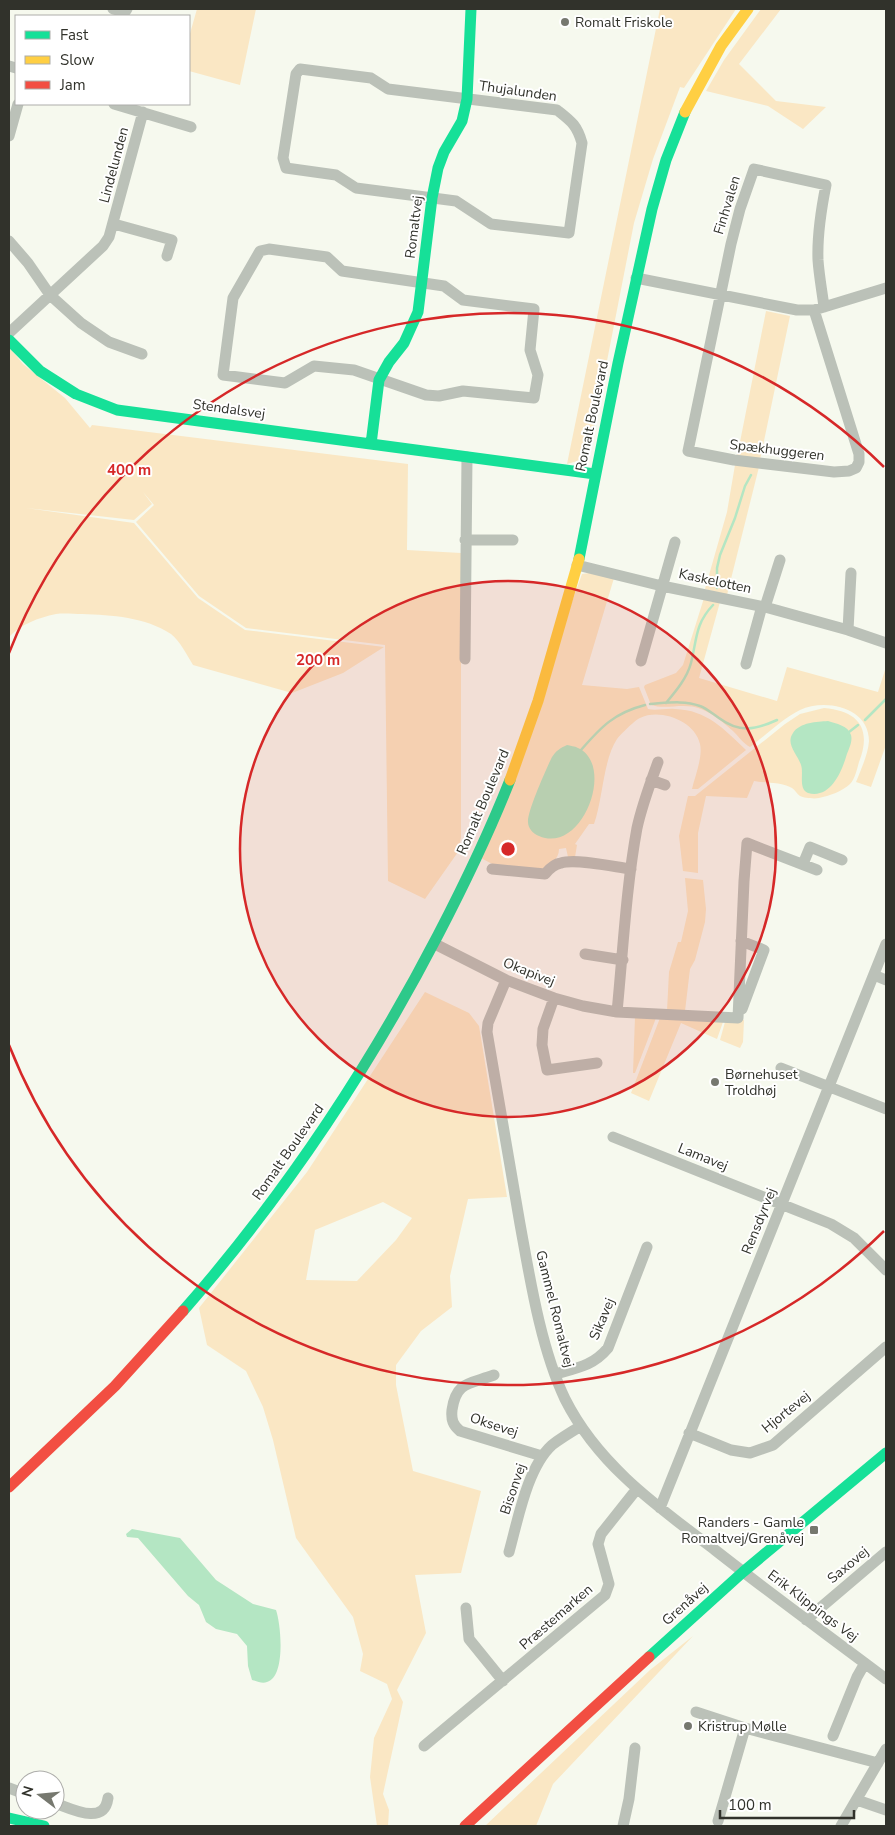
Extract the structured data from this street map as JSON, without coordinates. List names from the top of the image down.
{
  "streets": {
    "street": [
      "Thujalunden",
      "Lindelunden",
      "Finhvalen",
      "Romaltvej",
      "Stendalsvej",
      "Romalt Boulevard",
      "Spækhuggeren",
      "Kaskelotten",
      "Okapivej",
      "Lamavej",
      "Rensdyrvej",
      "Gammel Romaltvej",
      "Sikavej",
      "Hjortevej",
      "Oksevej",
      "Bisonvej",
      "Saxovej",
      "Grenåvej",
      "Erik Klippings Vej",
      "Præstemarken"
    ]
  },
  "crossings": [
    ["Thujalunden", "Romaltvej"],
    ["Finhvalen", "Spækhuggeren"],
    ["Romaltvej", "Stendalsvej"],
    ["Stendalsvej", "Romalt Boulevard"],
    ["Romalt Boulevard", "Kaskelotten"],
    ["Romalt Boulevard", "Okapivej"],
    ["Okapivej", "Gammel Romaltvej"],
    ["Lamavej", "Rensdyrvej"],
    ["Rensdyrvej", "Gammel Romaltvej"],
    ["Rensdyrvej", "Hjortevej"],
    ["Gammel Romaltvej", "Sikavej"],
    ["Gammel Romaltvej", "Bisonvej"],
    ["Gammel Romaltvej", "Grenåvej"],
    ["Gammel Romaltvej", "Erik Klippings Vej"],
    ["Gammel Romaltvej", "Præstemarken"],
    ["Oksevej", "Bisonvej"],
    ["Saxovej", "Erik Klippings Vej"],
    ["Grenåvej", "Erik Klippings Vej"]
  ],
  "places": {
    "other": ["Romalt Friskole", "Børnehuset Troldhøj", "Kristrup Mølle"],
    "transit": ["Randers - Gamle Romaltvej/Grenåvej"]
  },
  "legend": ["Fast", "Slow", "Jam"],
  "scale_bar": "100 m",
  "north": "left",
  "rings": ["400 m", "200 m"]
}
